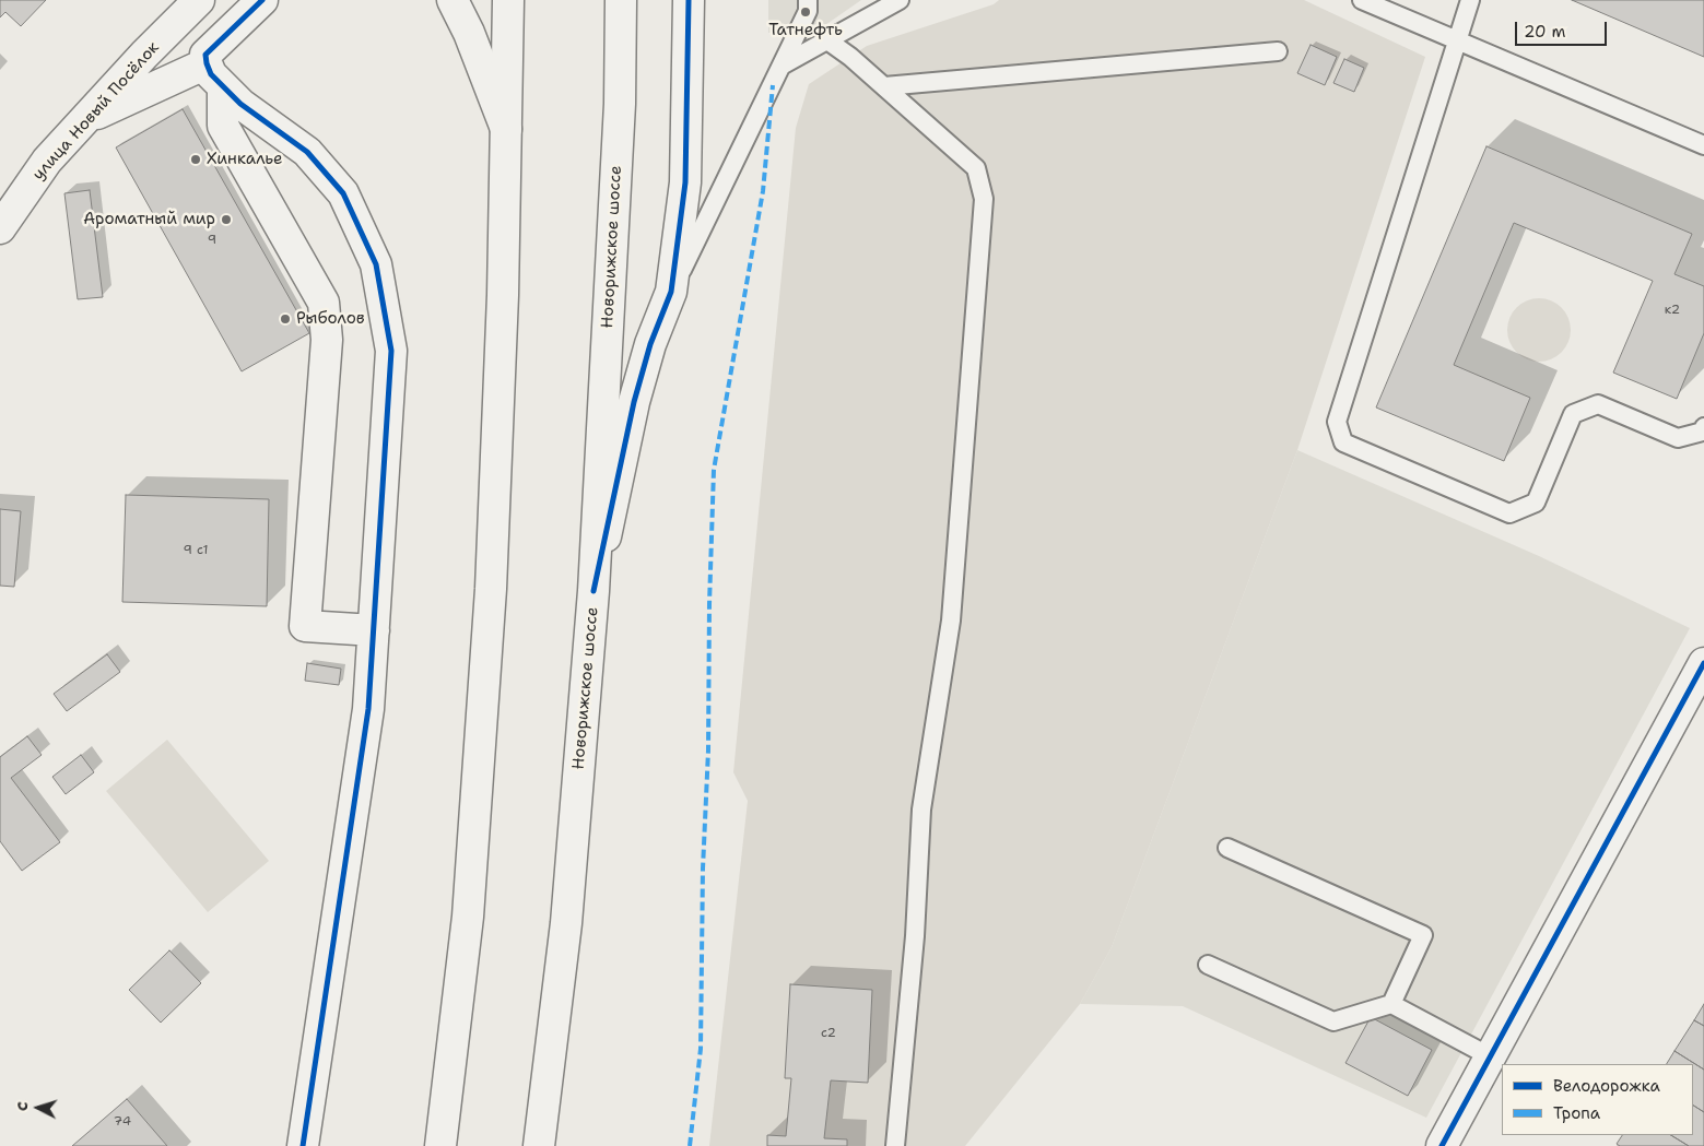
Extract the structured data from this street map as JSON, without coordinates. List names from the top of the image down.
{
  "streets": {
    "main road": ["улица Новый Посёлок", "Новорижское шоссе"]
  },
  "places": [
    "Татнефть",
    "Хинкалье",
    "Ароматный мир",
    "Рыболов"
  ],
  "house_numbers": [
    "9",
    "к2",
    "9 с1",
    "с2",
    "74"
  ],
  "legend": ["Велодорожка", "Тропа"],
  "scale_bar": "20 m",
  "north": "left"
}
